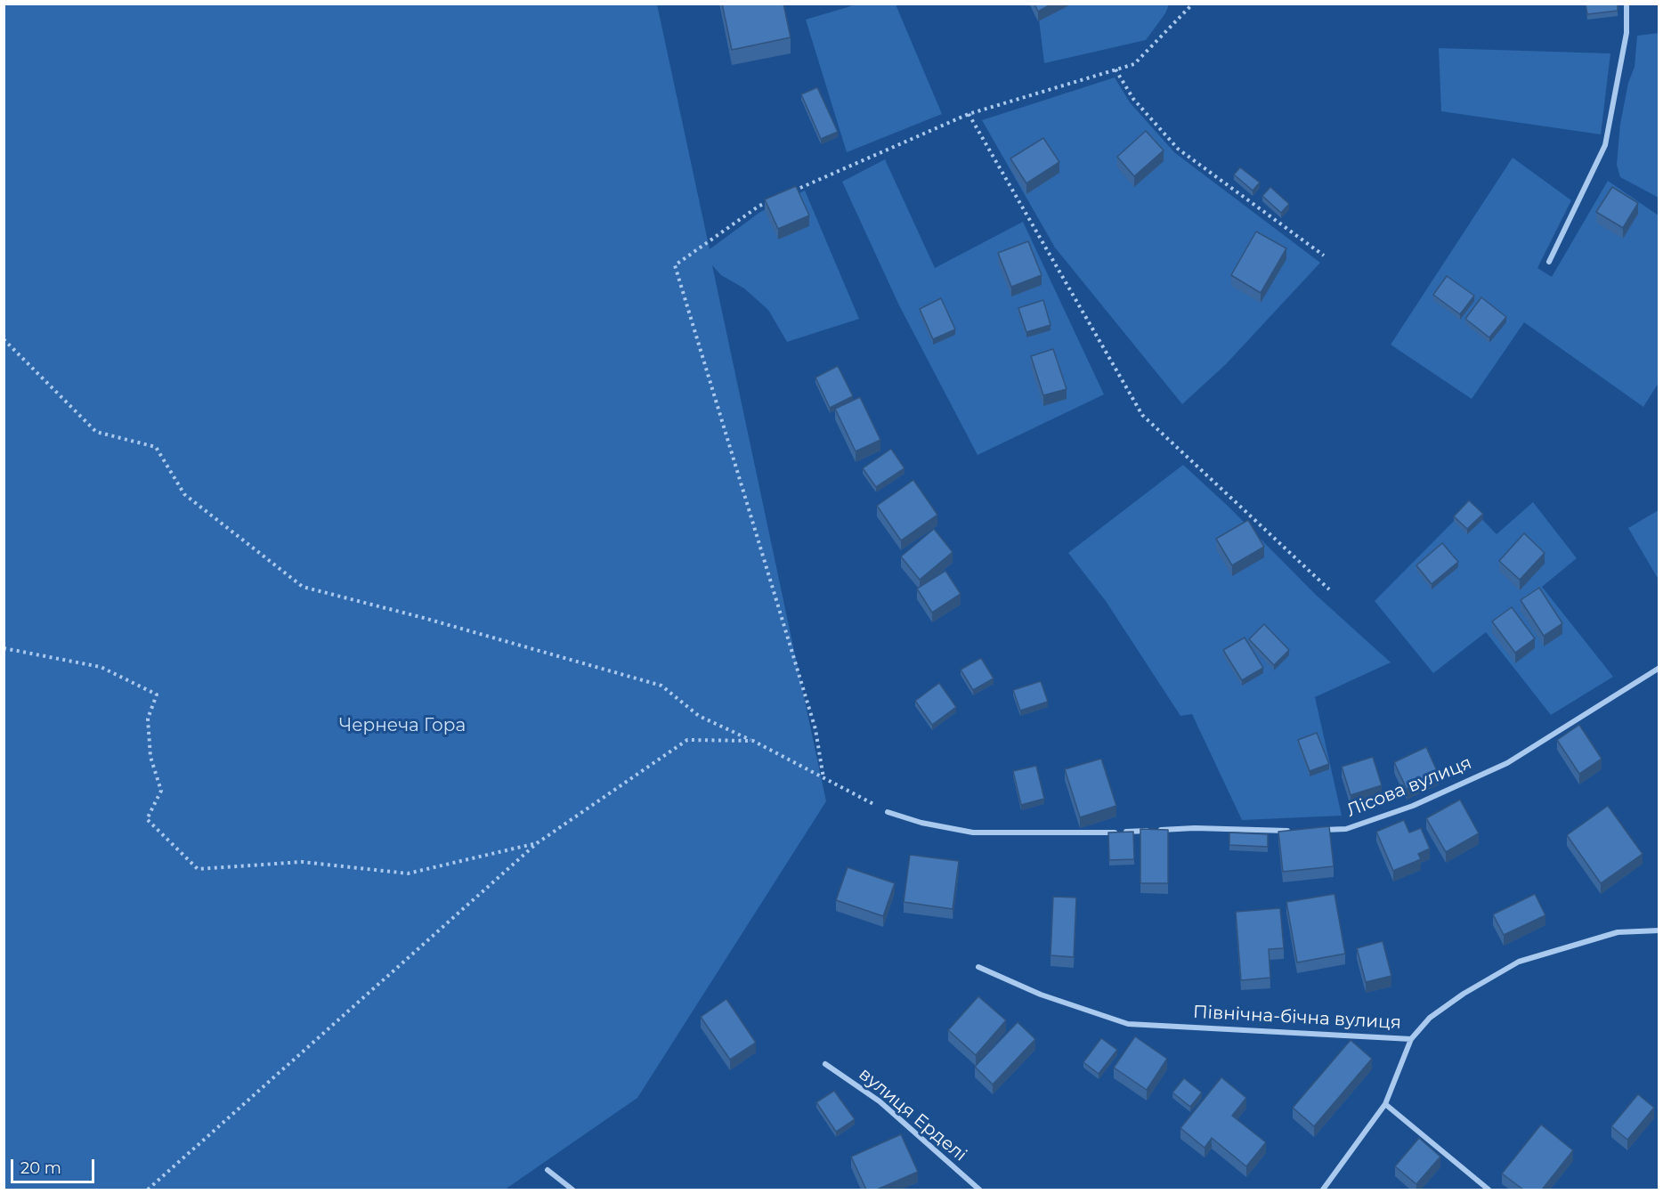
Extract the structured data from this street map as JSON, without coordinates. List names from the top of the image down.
{
  "streets": {
    "street": ["Лісова вулиця", "Північна-бічна вулиця", "вулиця Ерделі"]
  },
  "parks": ["Чернеча Гора"],
  "scale_bar": "20 m"
}
